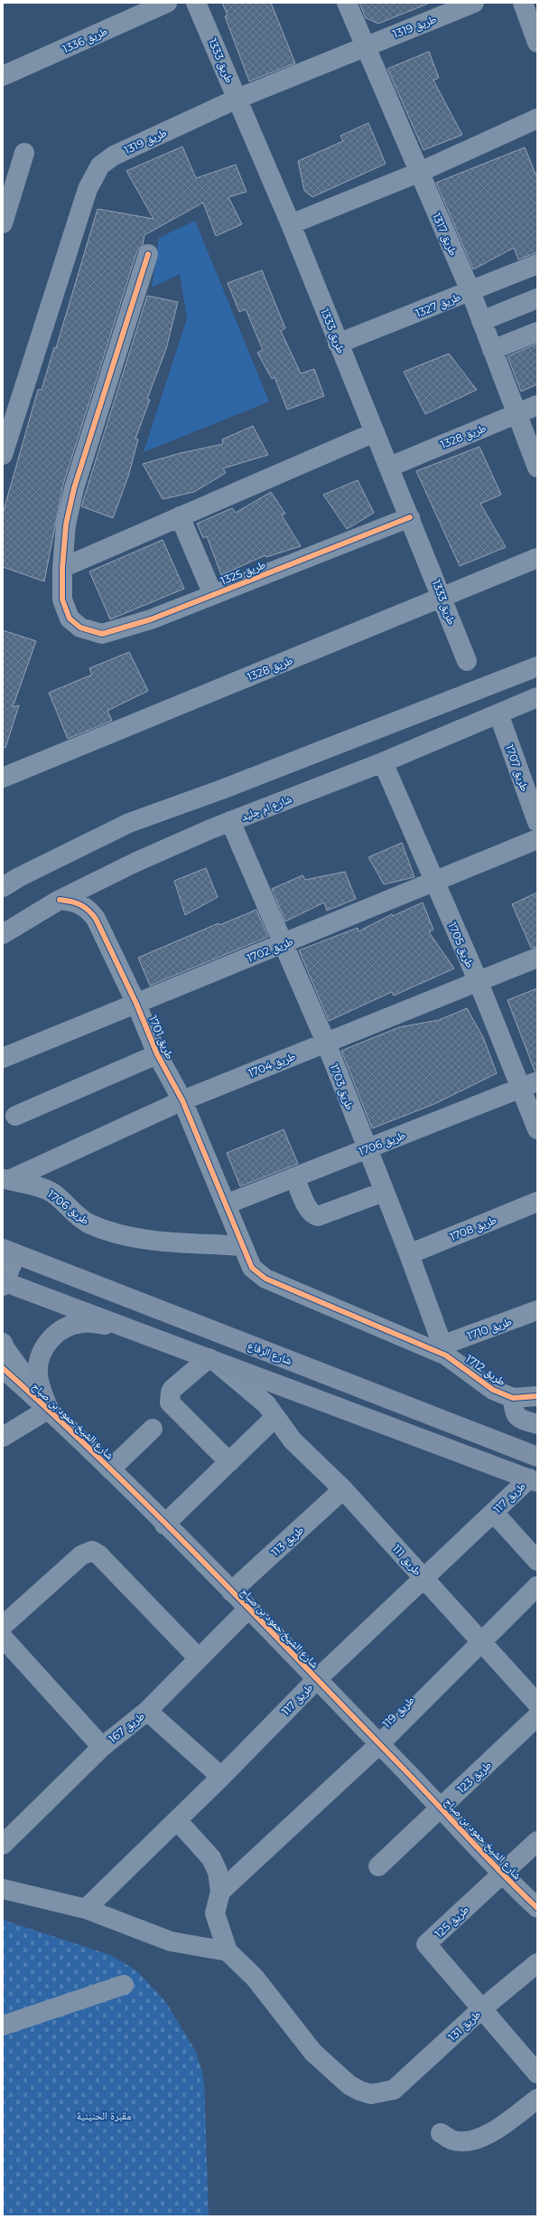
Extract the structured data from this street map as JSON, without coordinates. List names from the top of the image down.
{
  "streets": {
    "main road": ["شارع الرفاع"],
    "street": [
      "طريق 1319",
      "طريق 1336",
      "طريق 1333",
      "طريق 1317",
      "طريق 1327",
      "طريق 1328",
      "طريق 1325",
      "طريق 1707",
      "شارع ام جليد",
      "طريق 1705",
      "طريق 1702",
      "طريق 1701",
      "طريق 1704",
      "طريق 1703",
      "طريق 1706",
      "طريق 1708",
      "طريق 1710",
      "طريق 1712",
      "شارع الشيخ حمود بن صباح",
      "طريق 117",
      "طريق 113",
      "طريق 111",
      "طريق 119",
      "طريق 167",
      "طريق 123",
      "طريق 125",
      "طريق 131"
    ]
  },
  "crossings": [
    ["طريق 1319", "طريق 1333"],
    ["طريق 1319", "طريق 1317"],
    ["طريق 1333", "طريق 1327"],
    ["طريق 1333", "طريق 1328"],
    ["طريق 1333", "طريق 1325"],
    ["طريق 1317", "طريق 1327"],
    ["طريق 1317", "طريق 1328"],
    ["طريق 1707", "شارع ام جليد"],
    ["شارع ام جليد", "طريق 1705"],
    ["شارع ام جليد", "طريق 1701"],
    ["شارع ام جليد", "طريق 1703"],
    ["طريق 1705", "طريق 1702"],
    ["طريق 1705", "طريق 1704"],
    ["طريق 1705", "طريق 1706"],
    ["طريق 1702", "طريق 1701"],
    ["طريق 1702", "طريق 1703"],
    ["طريق 1701", "طريق 1704"],
    ["طريق 1701", "طريق 1706"],
    ["طريق 1701", "طريق 1712"],
    ["طريق 1704", "طريق 1703"],
    ["طريق 1704", "طريق 1706"],
    ["طريق 1703", "طريق 1706"],
    ["طريق 1703", "طريق 1708"],
    ["طريق 1703", "طريق 1710"],
    ["طريق 1703", "طريق 1712"],
    ["طريق 1706", "طريق 1712"],
    ["طريق 1710", "طريق 1712"],
    ["شارع الشيخ حمود بن صباح", "طريق 117"],
    ["شارع الشيخ حمود بن صباح", "طريق 113"],
    ["شارع الشيخ حمود بن صباح", "طريق 119"],
    ["شارع الشيخ حمود بن صباح", "طريق 167"],
    ["شارع الشيخ حمود بن صباح", "طريق 123"],
    ["شارع الشيخ حمود بن صباح", "طريق 125"],
    ["طريق 117", "طريق 111"],
    ["طريق 113", "طريق 111"],
    ["طريق 111", "طريق 119"],
    ["طريق 125", "طريق 131"]
  ],
  "parks": ["مقبرة الحنينية"]
}
